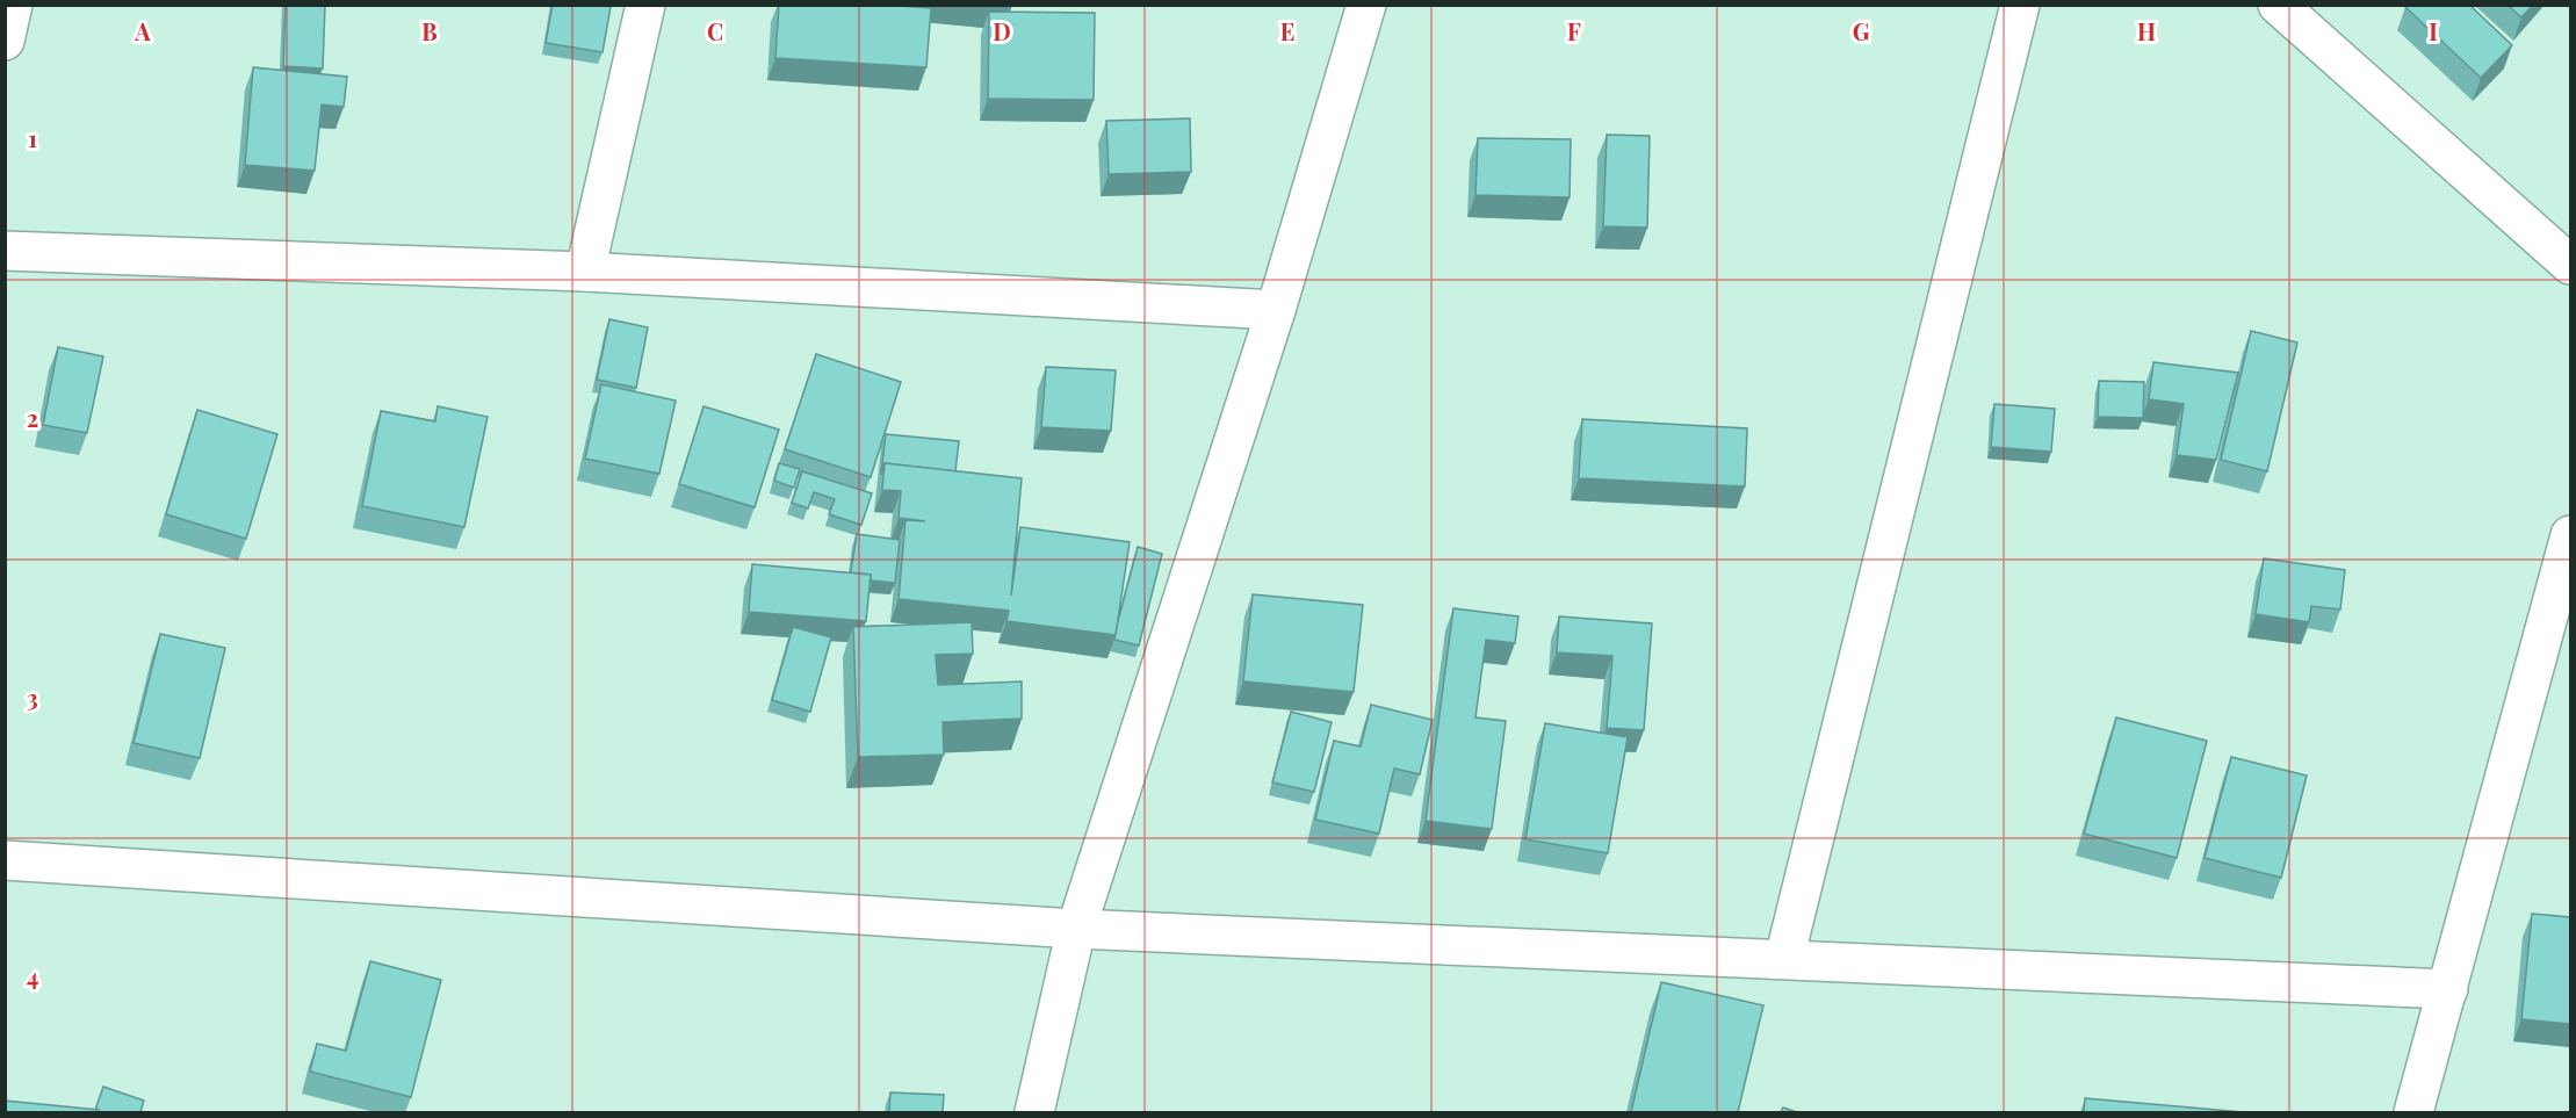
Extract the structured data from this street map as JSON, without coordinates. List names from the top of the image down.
{
  "grid": {
    "columns": [
      "A",
      "B",
      "C",
      "D",
      "E",
      "F",
      "G",
      "H",
      "I"
    ],
    "rows": [
      "1",
      "2",
      "3",
      "4"
    ]
  }
}
